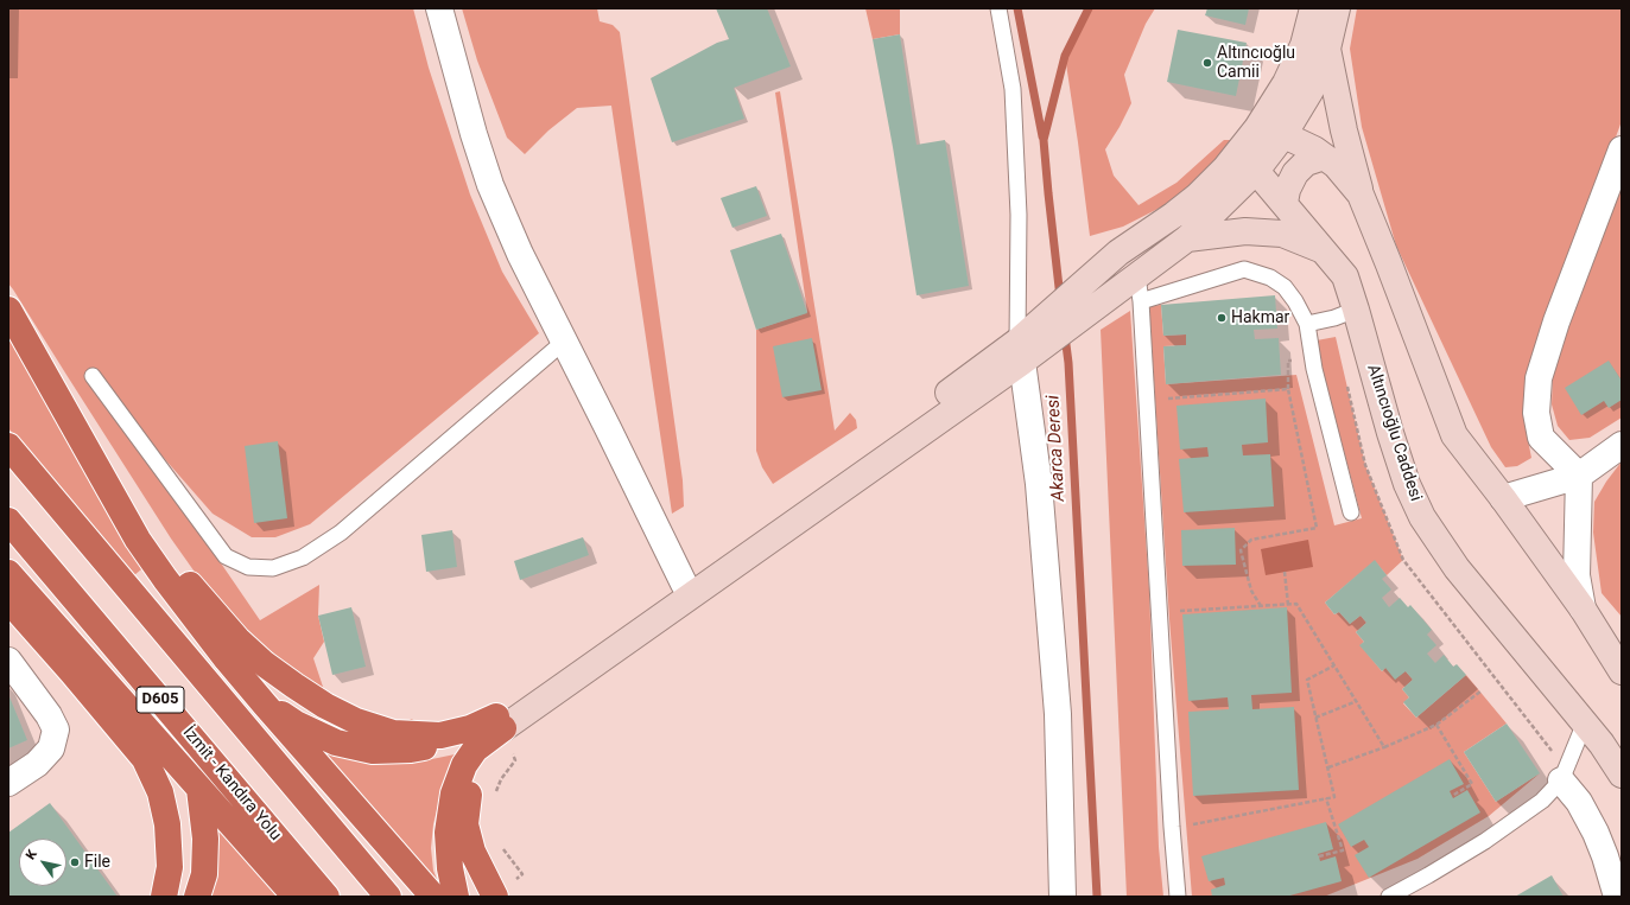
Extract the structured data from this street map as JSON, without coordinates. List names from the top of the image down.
{
  "streets": {
    "highway": ["D605", "İzmit - Kandıra Yolu"],
    "main road": ["Altıncıoğlu Caddesi"]
  },
  "water": ["Akarca Deresi"],
  "places": ["Altıncıoğlu Camii", "Hakmar", "File"],
  "north": "top left"
}
